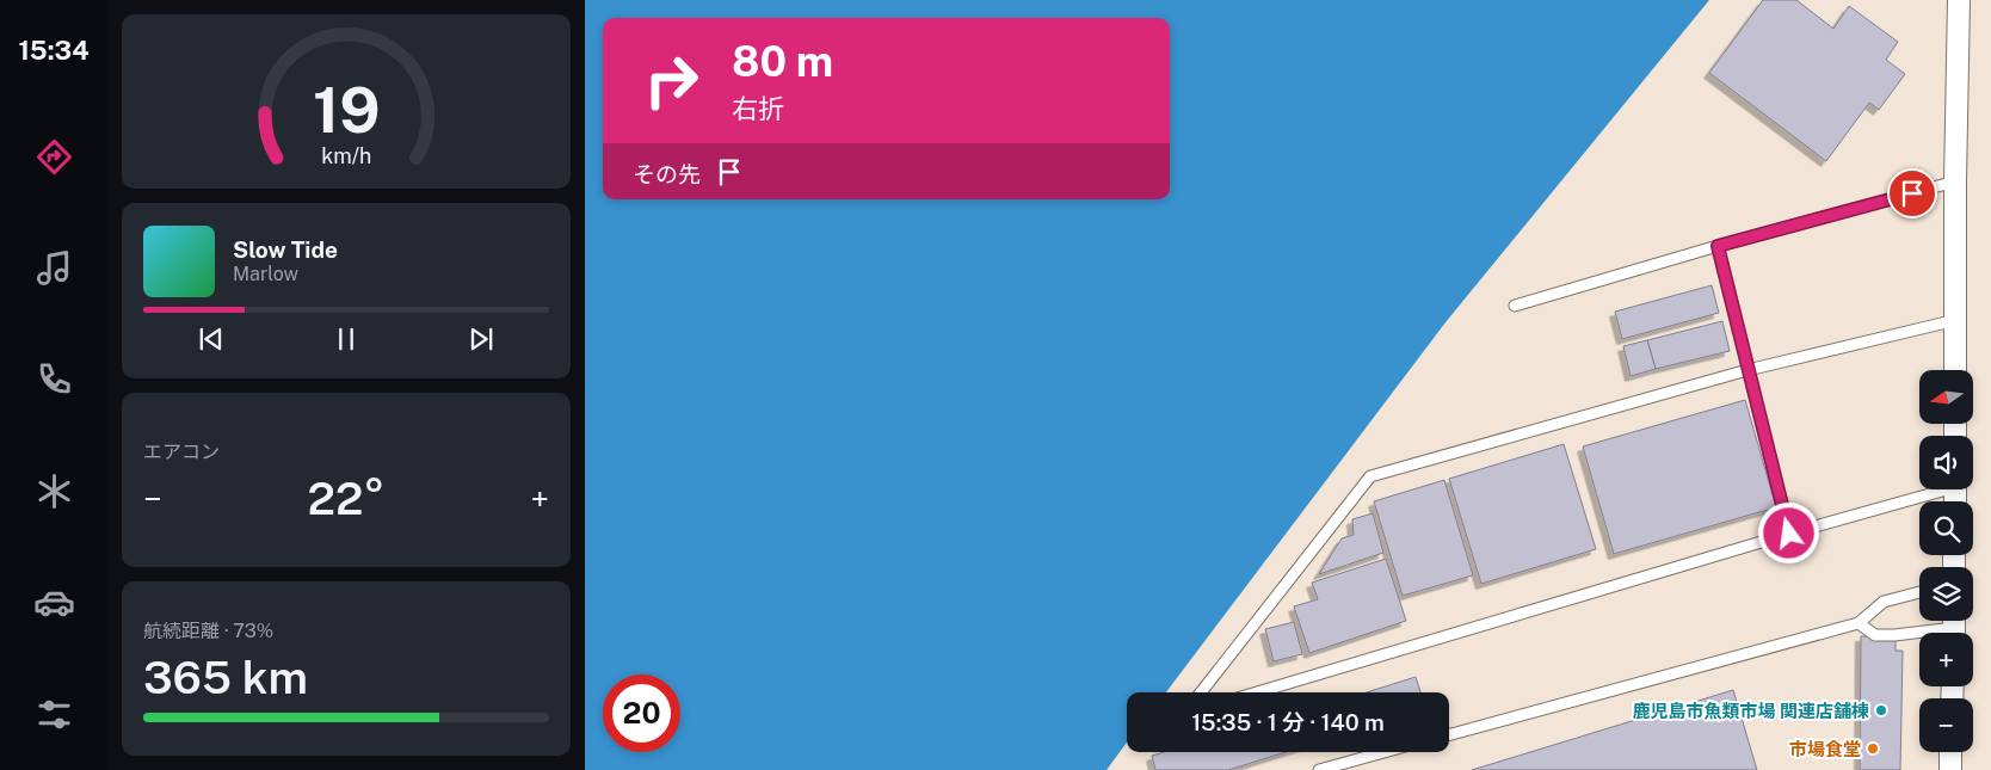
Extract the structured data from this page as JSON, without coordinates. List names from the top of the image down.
{
  "places": ["鹿児島市魚類市場 関連店舗棟", "市場食堂"],
  "north": "left",
  "page": {
    "tabs": "15:34",
    "turn": ["80 m", "右折"],
    "then": "その先",
    "song": ["Slow Tide", "Marlow"],
    "map_buttons": ["+", "−"],
    "tile": [
      "エアコン",
      ["航続距離 · 73%", "365 km"]
    ],
    "heat": ["−", "22°", "+"],
    "limit": "20",
    "trip": "15:35 · 1 分 · 140 m",
    "gauge": ["19", "km/h"]
  }
}
